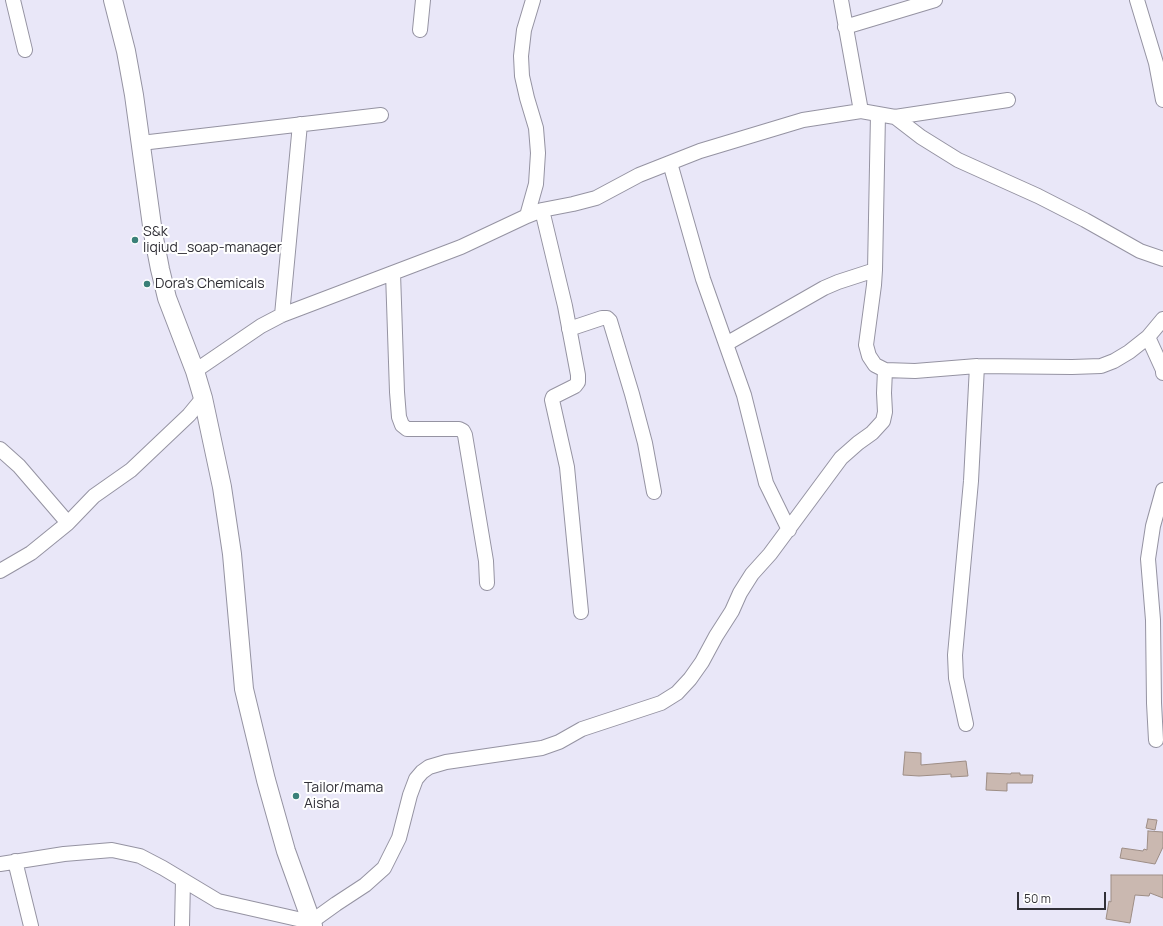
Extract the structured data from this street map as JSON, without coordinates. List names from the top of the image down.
{
  "places": ["S&k liqiud_soap-manager", "Dora's Chemicals", "Tailor/mama Aisha"],
  "scale_bar": "50 m"
}
